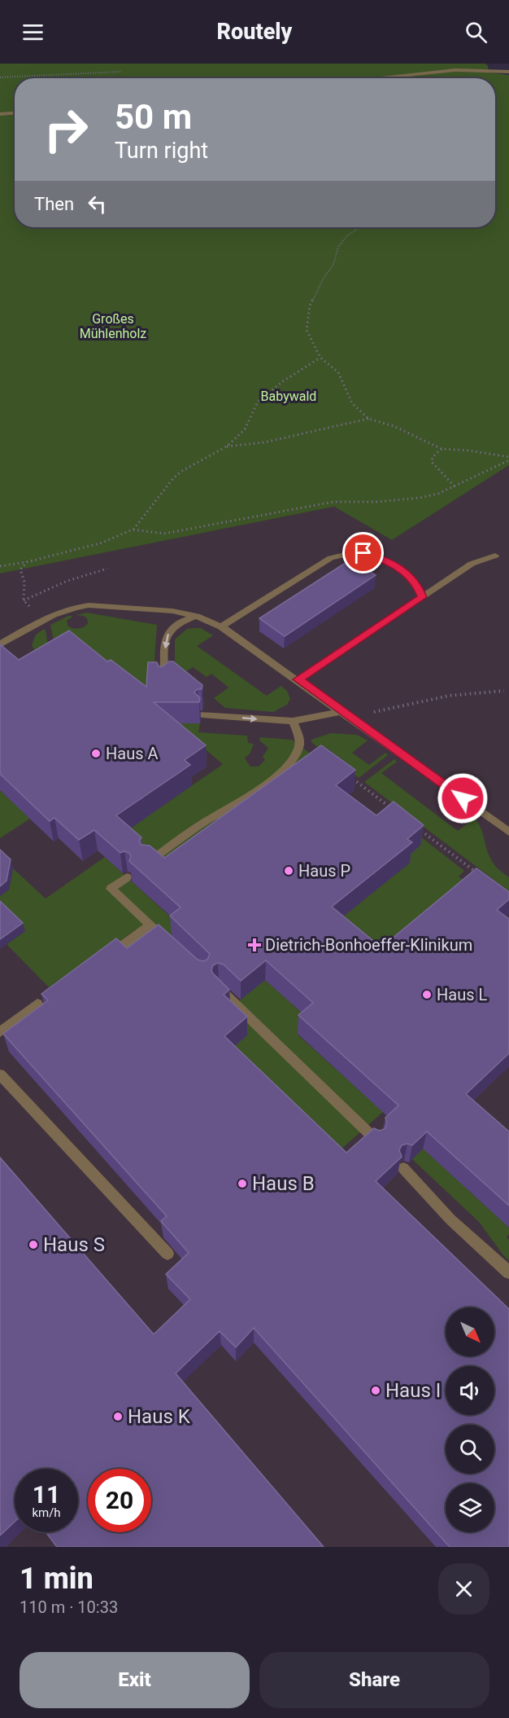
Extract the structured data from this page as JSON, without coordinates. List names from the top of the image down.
{
  "parks": ["Großes Mühlenholz", "Babywald"],
  "places": {
    "other": [
      "Haus A",
      "Haus P",
      "Haus L",
      "Haus B",
      "Haus S",
      "Haus I",
      "Haus K"
    ],
    "health": ["Dietrich-Bonhoeffer-Klinikum"]
  },
  "north": "bottom right",
  "page": {
    "header": "Routely",
    "turn": ["50 m", "Turn right"],
    "then": "Then",
    "speed": "11 km/h",
    "limit": "20",
    "heading": ["1 min", "110 m · 10:33"],
    "buttons": ["Exit", "Share"]
  }
}
